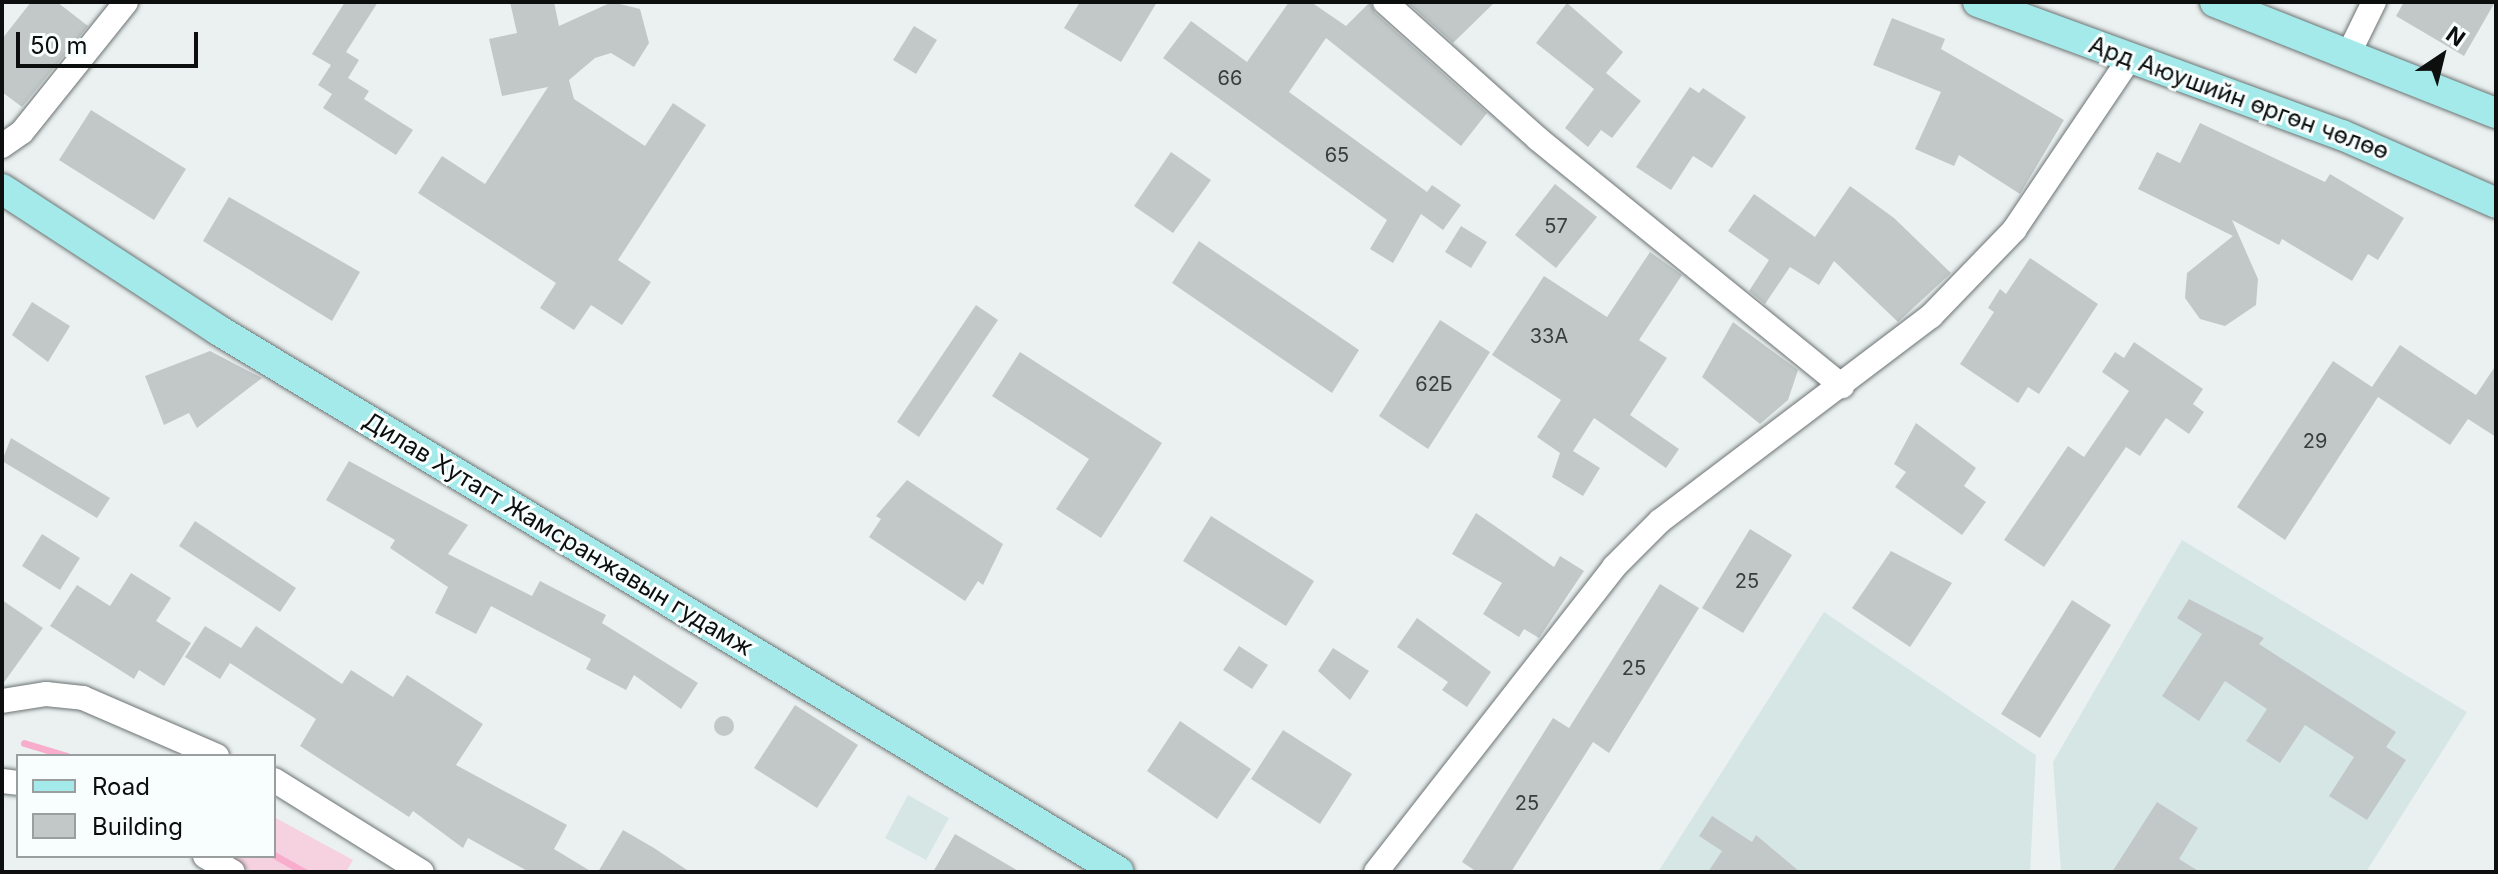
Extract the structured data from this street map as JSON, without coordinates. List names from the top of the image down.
{
  "streets": {
    "main road": ["Ард Аюушийн өргөн чөлөө", "Дилав Хутагт Жамсранжавын гудамж"]
  },
  "house_numbers": [
    "66",
    "65",
    "57",
    "33А",
    "62Б",
    "29",
    "25",
    "25",
    "25"
  ],
  "legend": ["Road", "Building"],
  "scale_bar": "50 m",
  "north": "top right"
}
